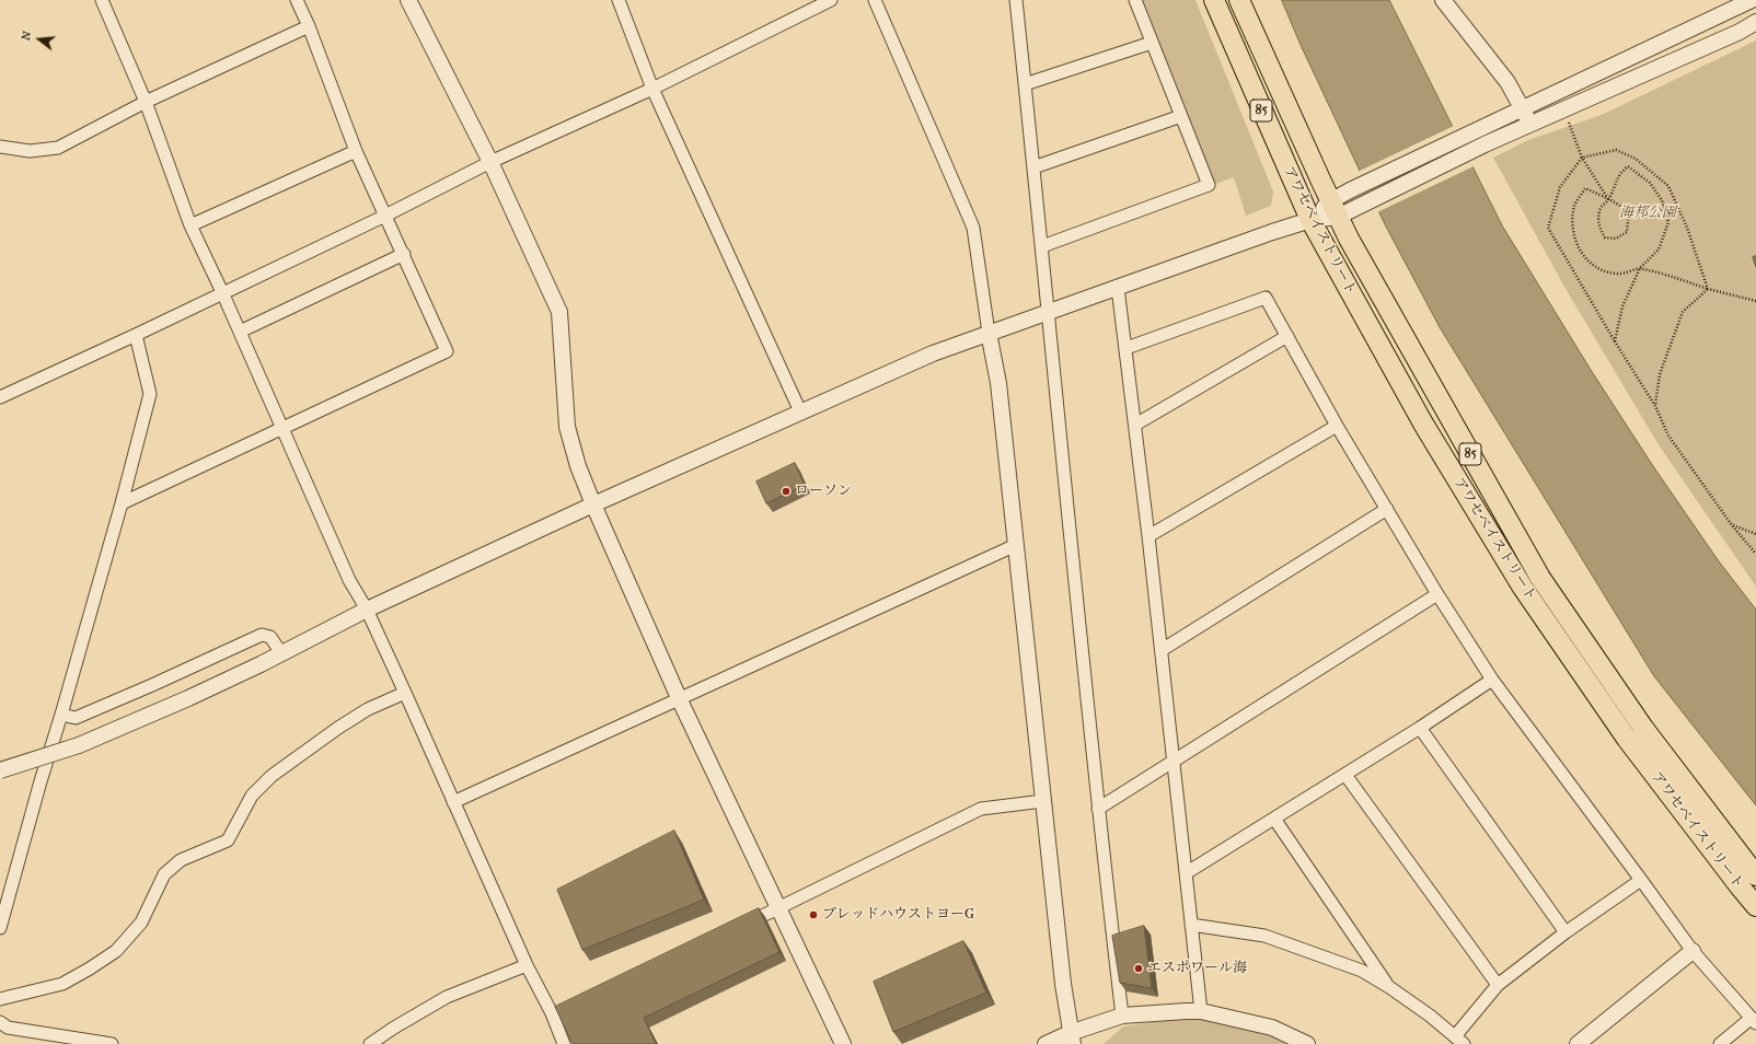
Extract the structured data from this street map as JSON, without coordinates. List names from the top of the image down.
{
  "streets": {
    "main road": ["85", "アワセベイストリート"]
  },
  "parks": ["海邦公園"],
  "places": ["ローソン", "ブレッドハウストヨーG", "エスポワール海"],
  "north": "left"
}
